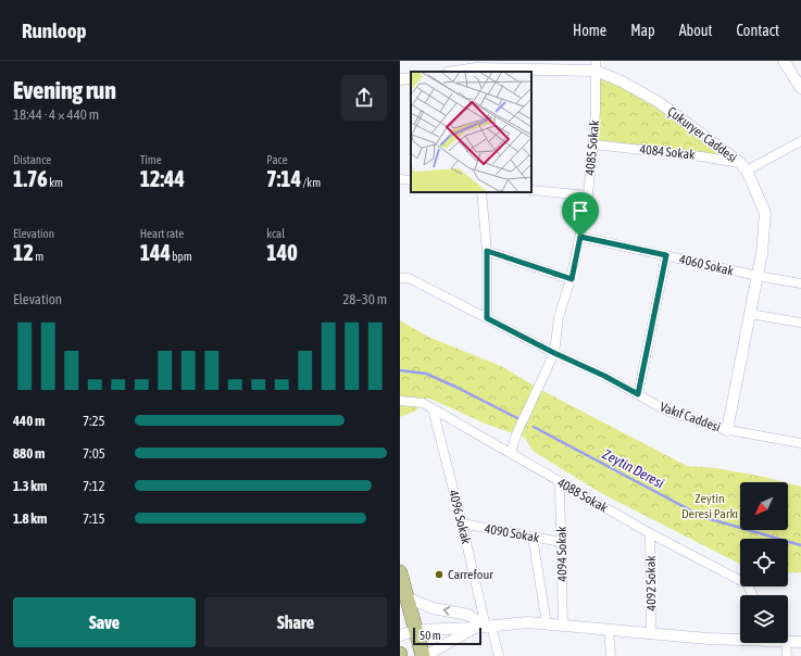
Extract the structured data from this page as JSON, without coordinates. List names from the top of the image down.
{
  "streets": {
    "street": [
      "Çukuryer Caddesi",
      "4085 Sokak",
      "4084 Sokak",
      "4060 Sokak",
      "Vakıf Caddesi",
      "4088 Sokak",
      "4096 Sokak",
      "4090 Sokak",
      "4094 Sokak",
      "4092 Sokak"
    ]
  },
  "crossings": [
    ["Çukuryer Caddesi", "4085 Sokak"],
    ["Çukuryer Caddesi", "4084 Sokak"],
    ["Çukuryer Caddesi", "4060 Sokak"],
    ["Çukuryer Caddesi", "Vakıf Caddesi"],
    ["4085 Sokak", "4084 Sokak"],
    ["4085 Sokak", "4060 Sokak"],
    ["4085 Sokak", "Vakıf Caddesi"],
    ["4085 Sokak", "4088 Sokak"],
    ["4088 Sokak", "4096 Sokak"],
    ["4088 Sokak", "4094 Sokak"],
    ["4088 Sokak", "4092 Sokak"],
    ["4096 Sokak", "4090 Sokak"],
    ["4090 Sokak", "4094 Sokak"]
  ],
  "water": ["Zeytin Deresi"],
  "parks": ["Zeytin Deresi Parkı"],
  "places": ["Carrefour"],
  "scale_bar": "50 m",
  "north": "bottom left",
  "page": {
    "header": "Runloop",
    "nav": [
      "Home",
      "Map",
      "About",
      "Contact"
    ],
    "heading": ["Evening run", "18:44 · 4 × 440 m"],
    "stats": [
      ["Distance", "1.76 km"],
      ["Time", "12:44"],
      ["Pace", "7:14 /km"],
      ["Elevation", "12 m"],
      ["Heart rate", "144 bpm"],
      ["kcal", "140"]
    ],
    "chart": ["Elevation", "28–30 m"],
    "list": [
      {
        "name": "440 m",
        "note": "7:25"
      },
      {
        "name": "880 m",
        "note": "7:05"
      },
      {
        "name": "1.3 km",
        "note": "7:12"
      },
      {
        "name": "1.8 km",
        "note": "7:15"
      }
    ],
    "buttons": ["Save", "Share"],
    "scale": "50 m"
  }
}
